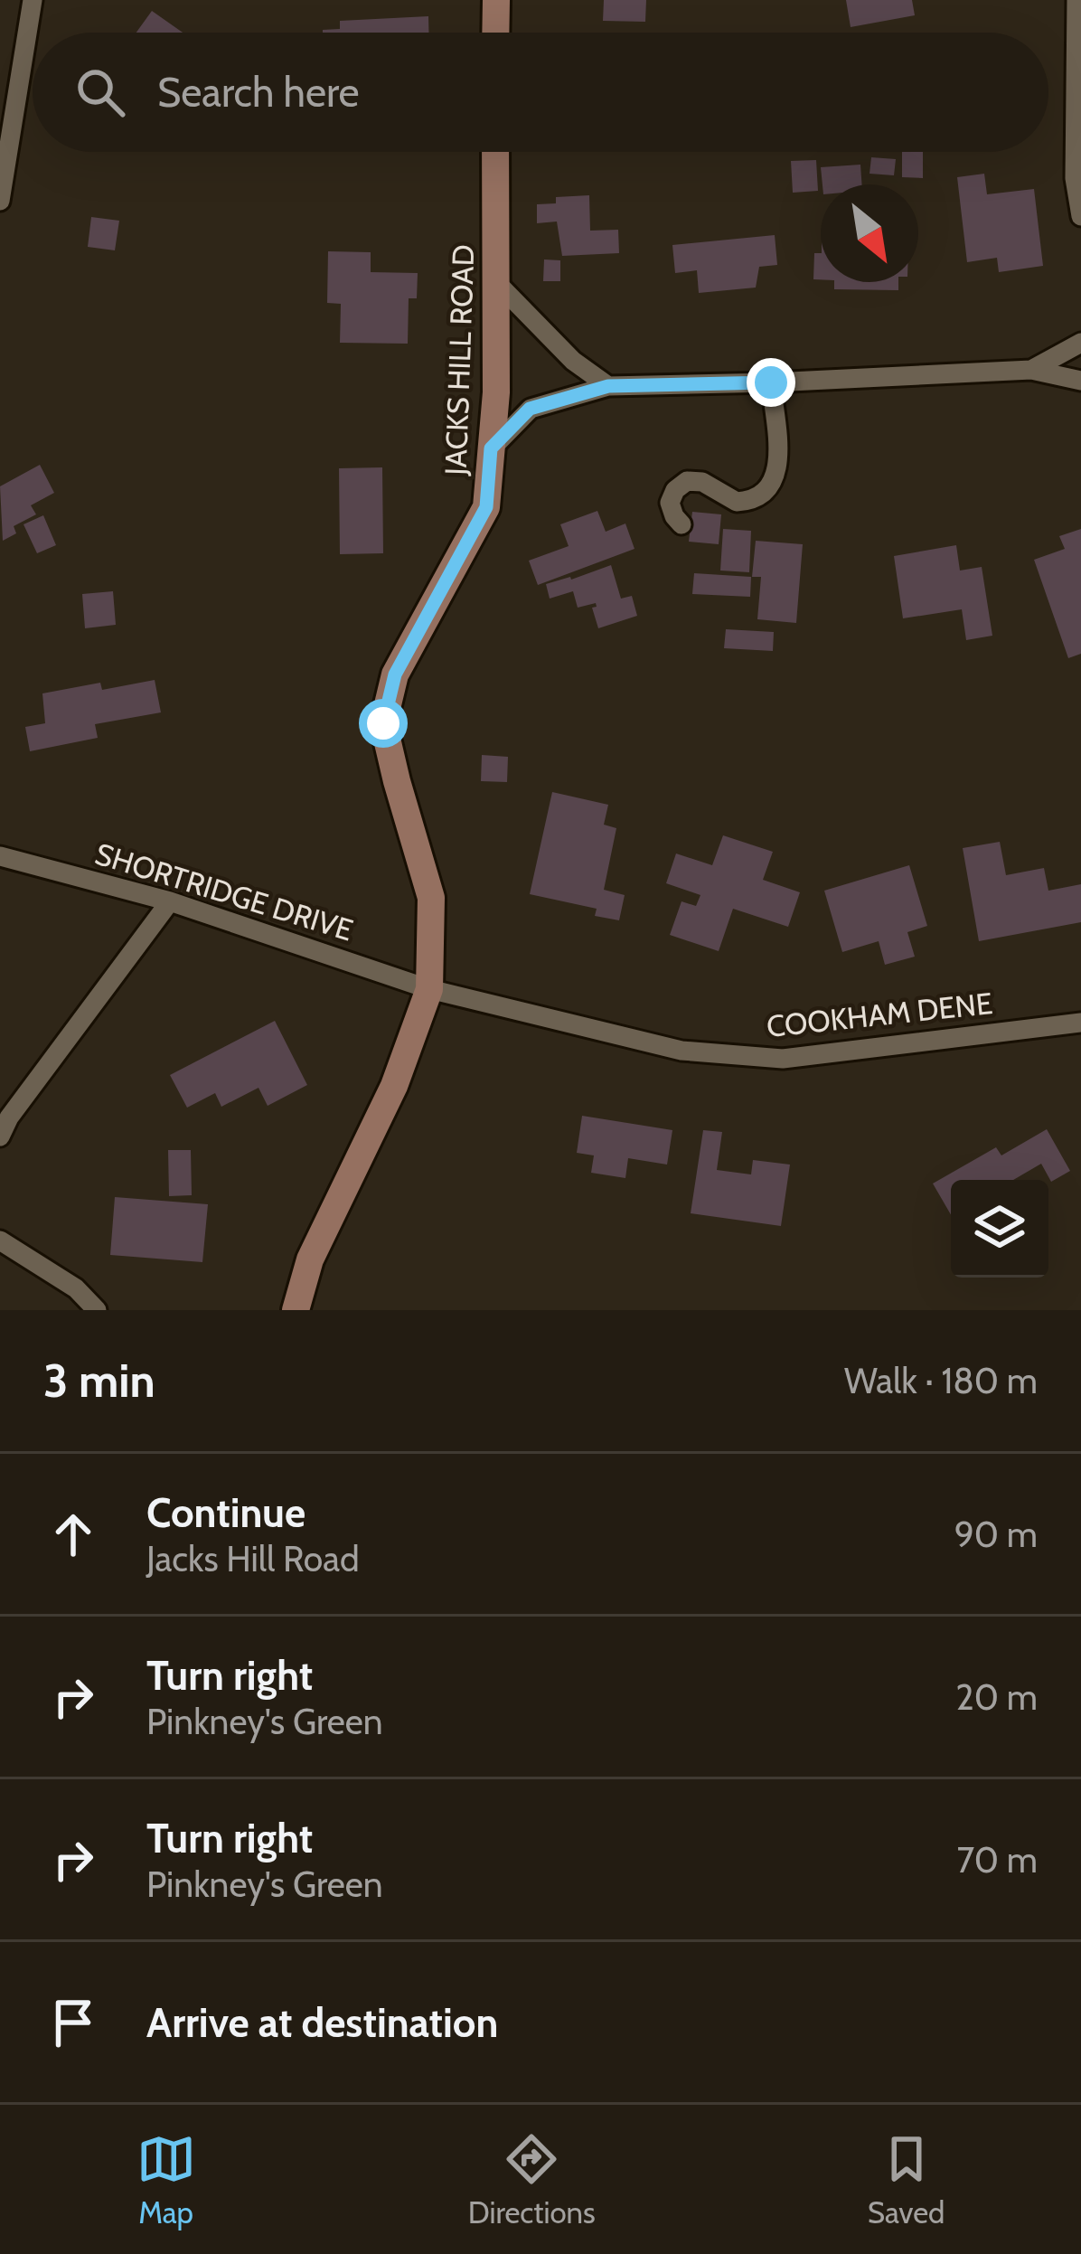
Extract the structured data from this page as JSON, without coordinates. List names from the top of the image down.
{
  "streets": {
    "street": ["JACKS HILL ROAD", "SHORTRIDGE DRIVE", "COOKHAM DENE"]
  },
  "crossings": [
    ["JACKS HILL ROAD", "SHORTRIDGE DRIVE"],
    ["JACKS HILL ROAD", "COOKHAM DENE"],
    ["SHORTRIDGE DRIVE", "COOKHAM DENE"]
  ],
  "north": "bottom right",
  "page": {
    "search": "Search here",
    "heading": ["3 min", "Walk · 180 m"],
    "list": [
      ["Continue", "Jacks Hill Road", "90 m"],
      ["Turn right", "Pinkney's Green", "20 m"],
      ["Turn right", "Pinkney's Green", "70 m"],
      "Arrive at destination"
    ],
    "nav": ["Map", "Directions", "Saved"]
  }
}
